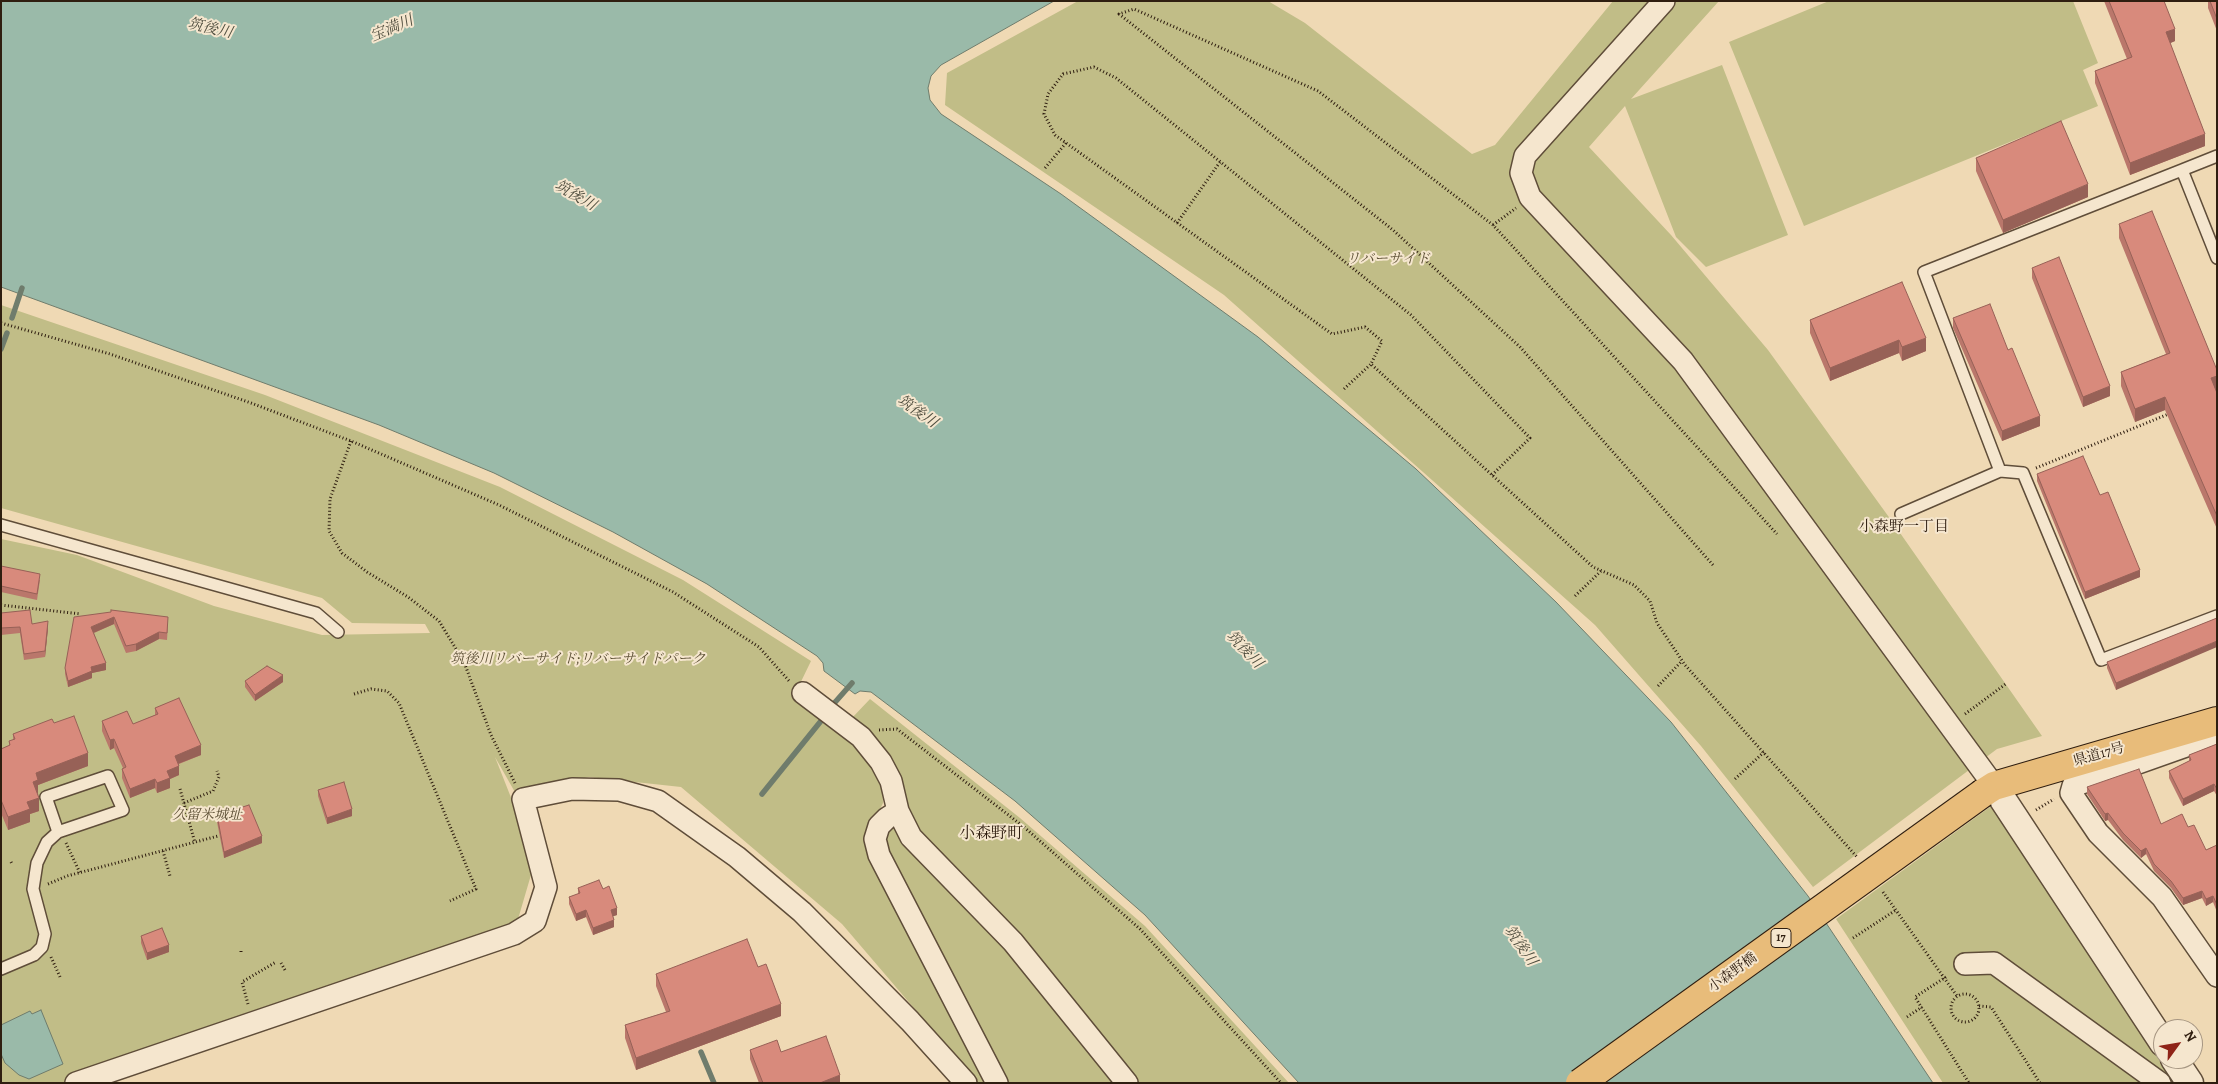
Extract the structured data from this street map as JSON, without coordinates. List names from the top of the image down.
{
  "streets": {
    "main road": ["県道17号", "17", "小森野橋"]
  },
  "crossings": [
    ["県道17号", "小森野橋"]
  ],
  "districts": ["小森野一丁目", "小森野町"],
  "water": ["筑後川", "宝満川"],
  "parks": ["リバーサイド", "筑後川リバーサイド;リバーサイドパーク", "久留米城址"],
  "north": "top right"
}
